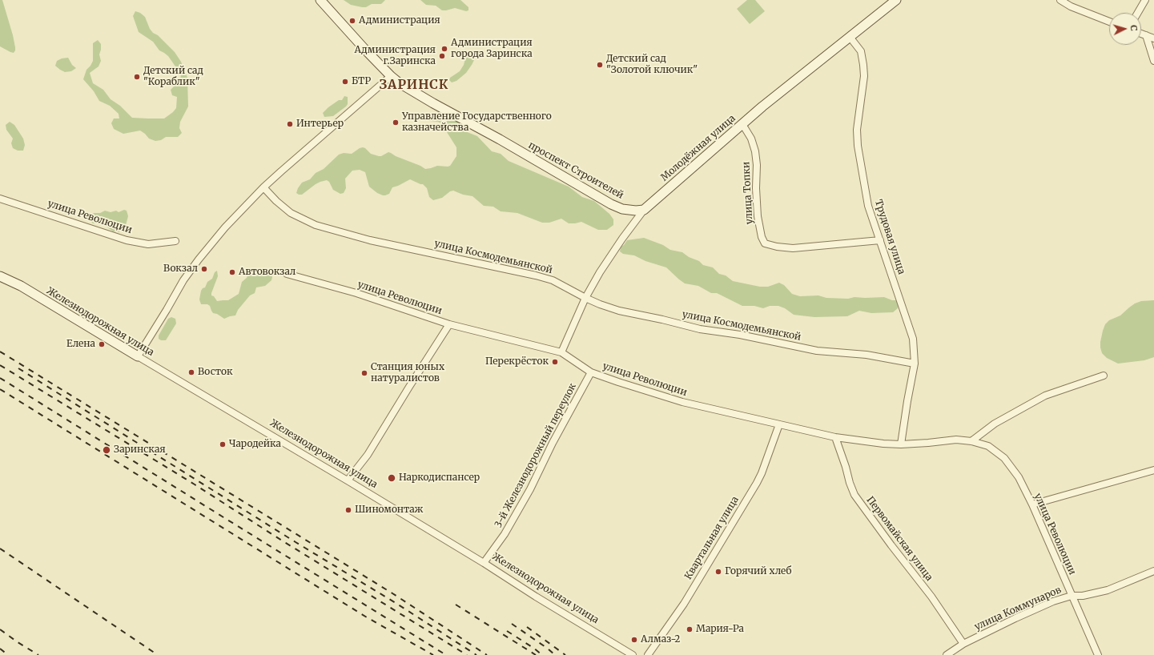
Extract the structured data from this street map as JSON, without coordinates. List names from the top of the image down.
{
  "streets": {
    "street": [
      "Молодёжная улица",
      "проспект Строителей",
      "улица Топки",
      "улица Революции",
      "Трудовая улица",
      "улица Космодемьянской",
      "Железнодорожная улица",
      "3-й Железнодорожный переулок",
      "Квартальная улица",
      "Первомайская улица",
      "улица Коммунаров"
    ]
  },
  "crossings": [
    ["Молодёжная улица", "проспект Строителей"],
    ["Молодёжная улица", "улица Топки"],
    ["Молодёжная улица", "улица Революции"],
    ["Молодёжная улица", "Трудовая улица"],
    ["Молодёжная улица", "улица Космодемьянской"],
    ["улица Топки", "Трудовая улица"],
    ["улица Революции", "Трудовая улица"],
    ["улица Революции", "3-й Железнодорожный переулок"],
    ["улица Революции", "Квартальная улица"],
    ["улица Революции", "Первомайская улица"],
    ["улица Революции", "улица Коммунаров"],
    ["Трудовая улица", "улица Космодемьянской"],
    ["Железнодорожная улица", "3-й Железнодорожный переулок"],
    ["Первомайская улица", "улица Коммунаров"]
  ],
  "districts": ["ЗАРИНСК"],
  "places": [
    "Администрация",
    "Администрация города Заринска",
    "Администрация г.Заринска",
    "Детский сад \"Золотой ключик\"",
    "Детский сад \"Кораблик\"",
    "БТР",
    "Управление Государственного казначейства",
    "Интерьер",
    "Вокзал",
    "Автовокзал",
    "Елена",
    "Перекрёсток",
    "Восток",
    "Станция юных натуралистов",
    "Чародейка",
    "Заринская",
    "Наркодиспансер",
    "Шиномонтаж",
    "Горячий хлеб",
    "Мария-Ра",
    "Алмаз-2"
  ],
  "north": "right"
}
